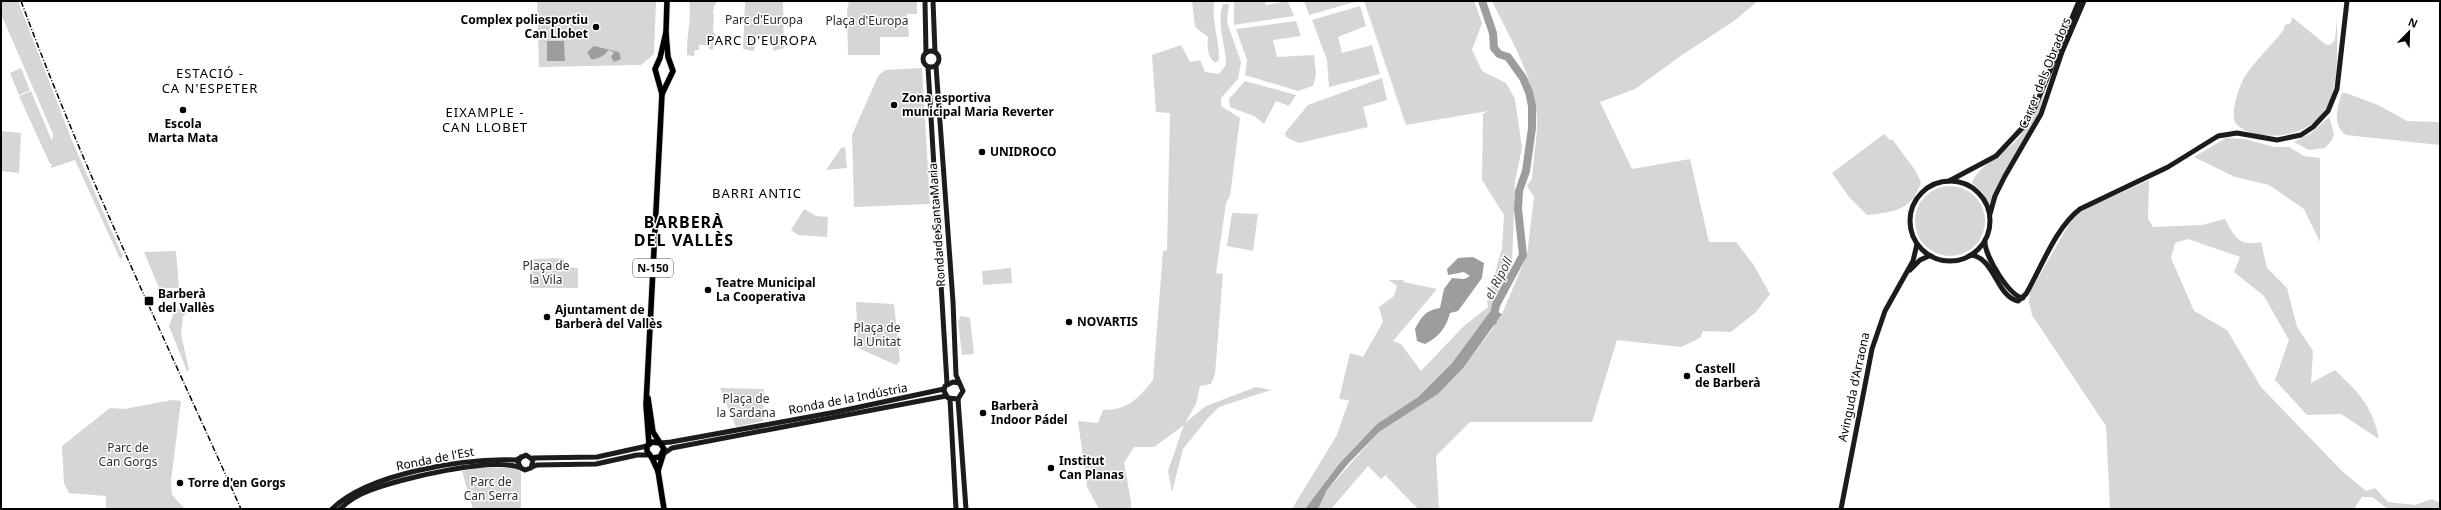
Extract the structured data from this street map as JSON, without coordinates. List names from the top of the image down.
{
  "streets": {
    "main road": ["N-150"],
    "street": [
      "Carrer dels Obradors",
      "Ronda de Santa Maria",
      "Avinguda d'Arraona",
      "Ronda de la Indústria",
      "Ronda de l'Est"
    ]
  },
  "crossings": [
    ["Ronda de Santa Maria", "Ronda de la Indústria"],
    ["N-150", "Ronda de la Indústria"]
  ],
  "districts": [
    "PARC D'EUROPA",
    "ESTACIÓ - CA N'ESPETER",
    "EIXAMPLE - CAN LLOBET",
    "BARRI ANTIC",
    "BARBERÀ DEL VALLÈS"
  ],
  "water": ["el Ripoll"],
  "parks": [
    "Parc d'Europa",
    "Plaça d'Europa",
    "Plaça de la Vila",
    "Plaça de la Unitat",
    "Plaça de la Sardana",
    "Parc de Can Gorgs",
    "Parc de Can Serra"
  ],
  "places": {
    "other": [
      "Complex poliesportiu Can Llobet",
      "Zona esportiva municipal Maria Reverter",
      "Escola Marta Mata",
      "UNIDROCO",
      "Teatre Municipal La Cooperativa",
      "Ajuntament de Barberà del Vallès",
      "NOVARTIS",
      "Castell de Barberà",
      "Barberà Indoor Pádel",
      "Institut Can Planas",
      "Torre d'en Gorgs"
    ],
    "transit": ["Barberà del Vallès"]
  },
  "north": "top right"
}
